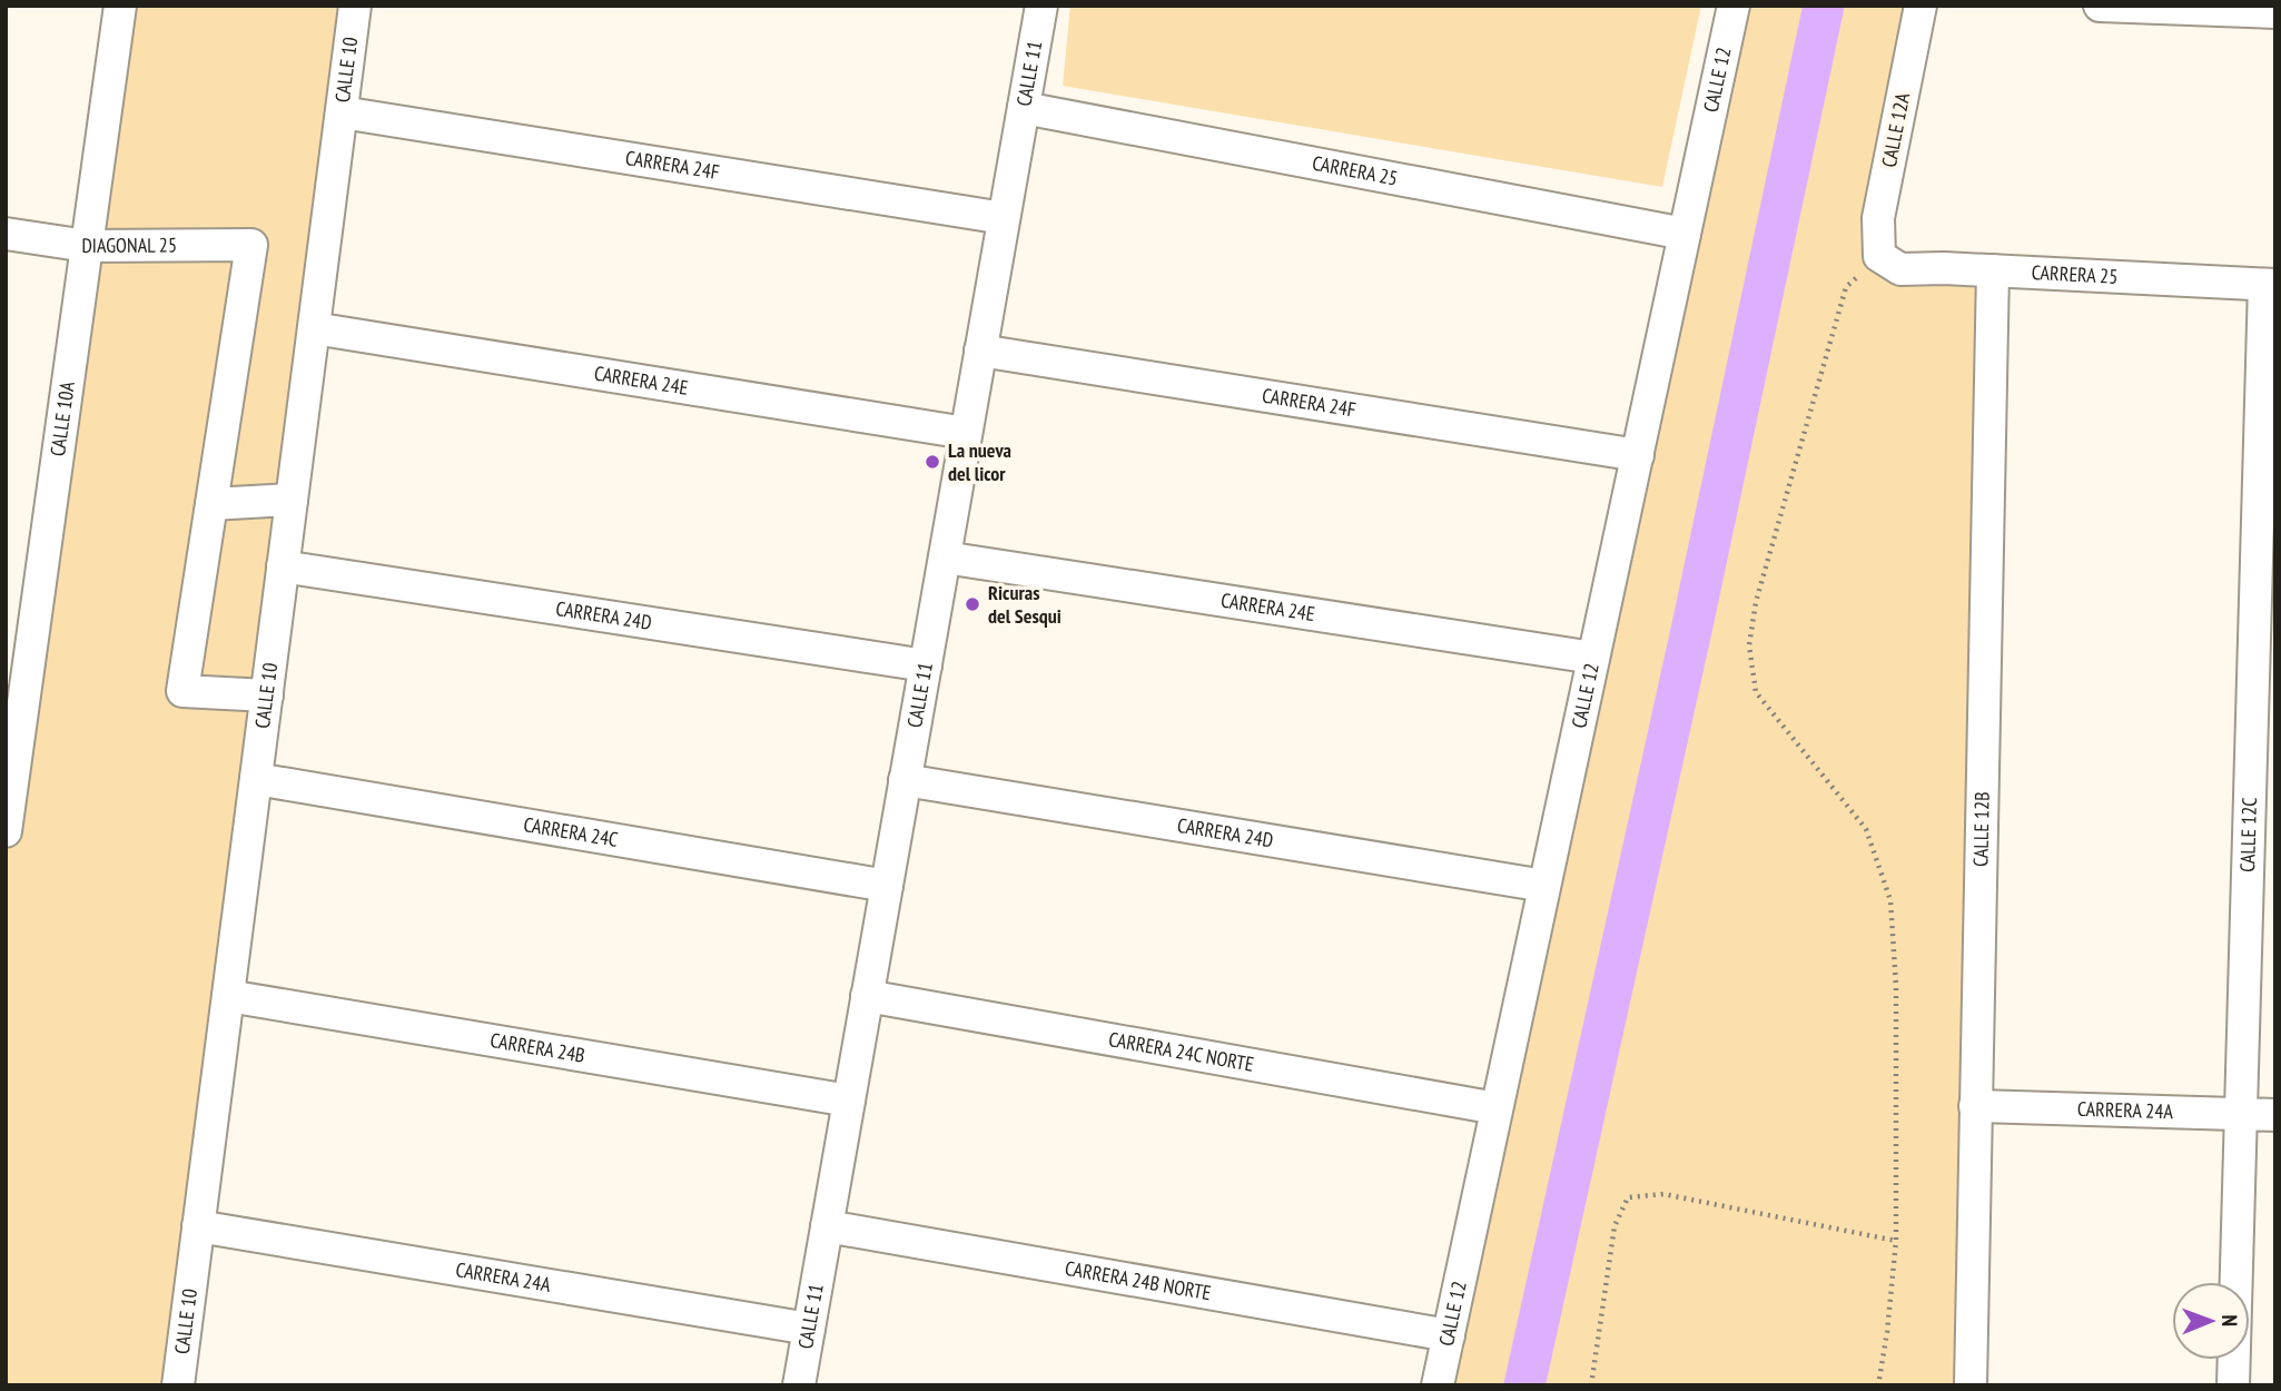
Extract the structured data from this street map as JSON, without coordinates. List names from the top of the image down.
{
  "streets": {
    "street": [
      "CALLE 10",
      "CALLE 11",
      "CALLE 12",
      "CALLE 12A",
      "CARRERA 24F",
      "CARRERA 25",
      "DIAGONAL 25",
      "CARRERA 24E",
      "CALLE 10A",
      "CARRERA 24D",
      "CALLE 12B",
      "CARRERA 24C",
      "CALLE 12C",
      "CARRERA 24B",
      "CARRERA 24C NORTE",
      "CARRERA 24A",
      "CARRERA 24B NORTE"
    ]
  },
  "crossings": [
    ["CALLE 10", "CARRERA 24F"],
    ["CALLE 10", "CARRERA 24E"],
    ["CALLE 10", "CARRERA 24D"],
    ["CALLE 10", "CARRERA 24C"],
    ["CALLE 10", "CARRERA 24B"],
    ["CALLE 10", "CARRERA 24A"],
    ["CALLE 11", "CARRERA 24F"],
    ["CALLE 11", "CARRERA 25"],
    ["CALLE 11", "CARRERA 24E"],
    ["CALLE 11", "CARRERA 24D"],
    ["CALLE 11", "CARRERA 24C"],
    ["CALLE 11", "CARRERA 24B"],
    ["CALLE 11", "CARRERA 24C NORTE"],
    ["CALLE 11", "CARRERA 24A"],
    ["CALLE 11", "CARRERA 24B NORTE"],
    ["CALLE 12", "CARRERA 24F"],
    ["CALLE 12", "CARRERA 25"],
    ["CALLE 12", "CARRERA 24E"],
    ["CALLE 12", "CARRERA 24D"],
    ["CALLE 12", "CARRERA 24C NORTE"],
    ["CALLE 12", "CARRERA 24B NORTE"],
    ["CALLE 12A", "CARRERA 25"],
    ["CARRERA 25", "CALLE 12B"],
    ["CARRERA 25", "CALLE 12C"],
    ["DIAGONAL 25", "CALLE 10A"],
    ["CALLE 12B", "CARRERA 24A"],
    ["CALLE 12C", "CARRERA 24A"]
  ],
  "places": ["La nueva del licor", "Ricuras del Sesqui"],
  "north": "right"
}
